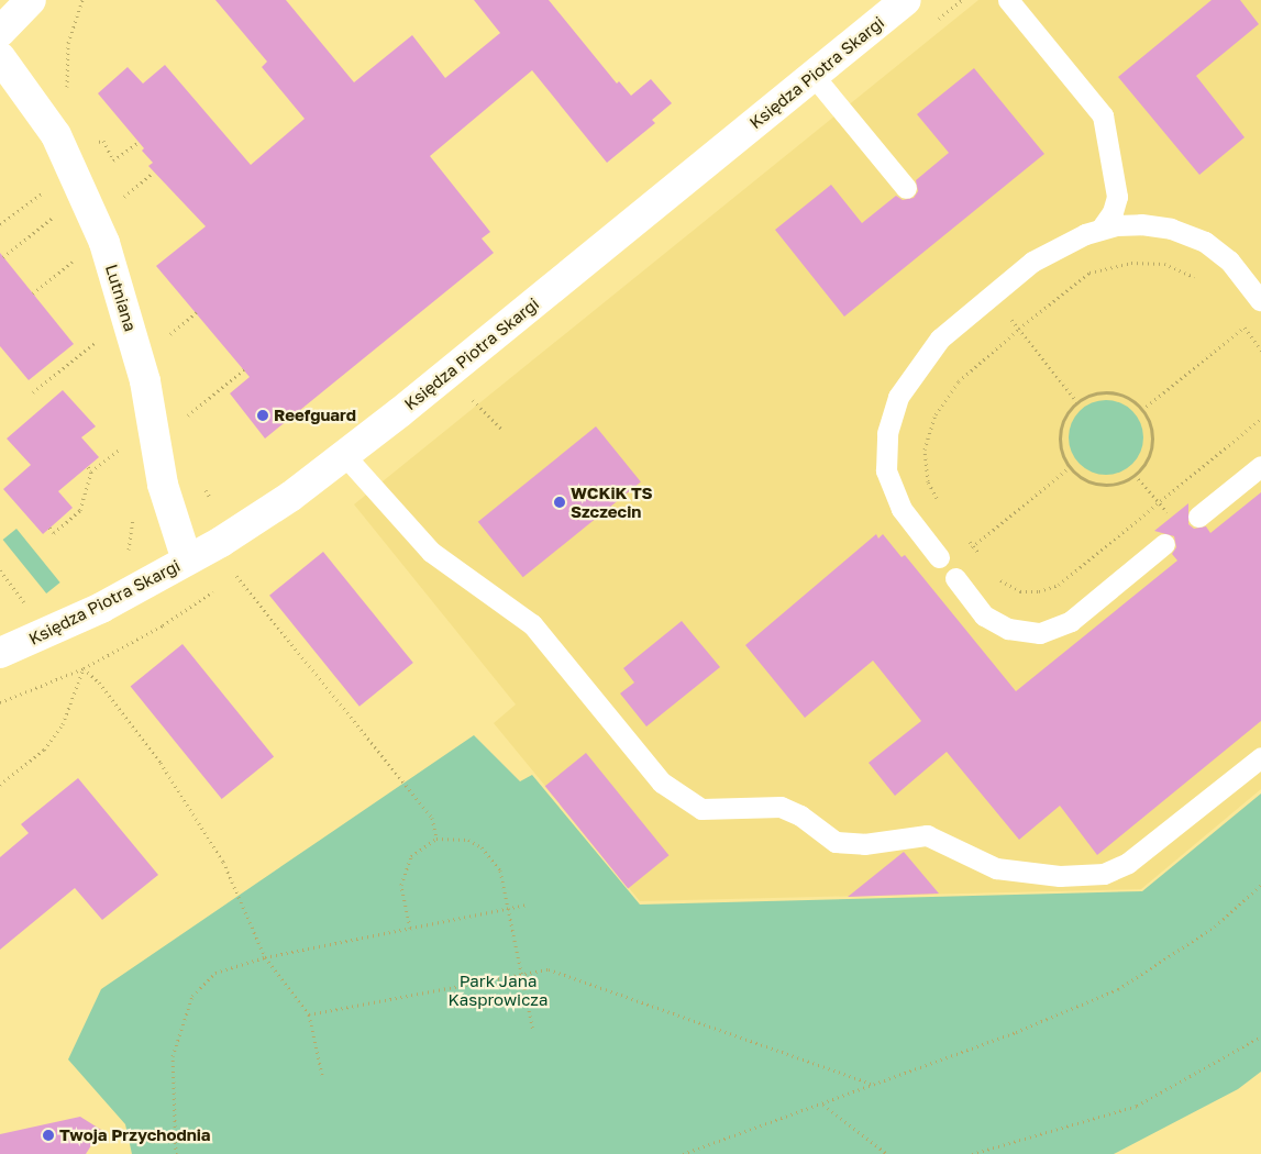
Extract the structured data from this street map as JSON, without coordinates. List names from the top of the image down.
{
  "streets": {
    "street": ["Księdza Piotra Skargi", "Lutniana"]
  },
  "crossings": [
    ["Księdza Piotra Skargi", "Lutniana"]
  ],
  "parks": ["Park Jana Kasprowicza"],
  "places": ["Reefguard", "WCKiK TS Szczecin", "Twoja Przychodnia"]
}
